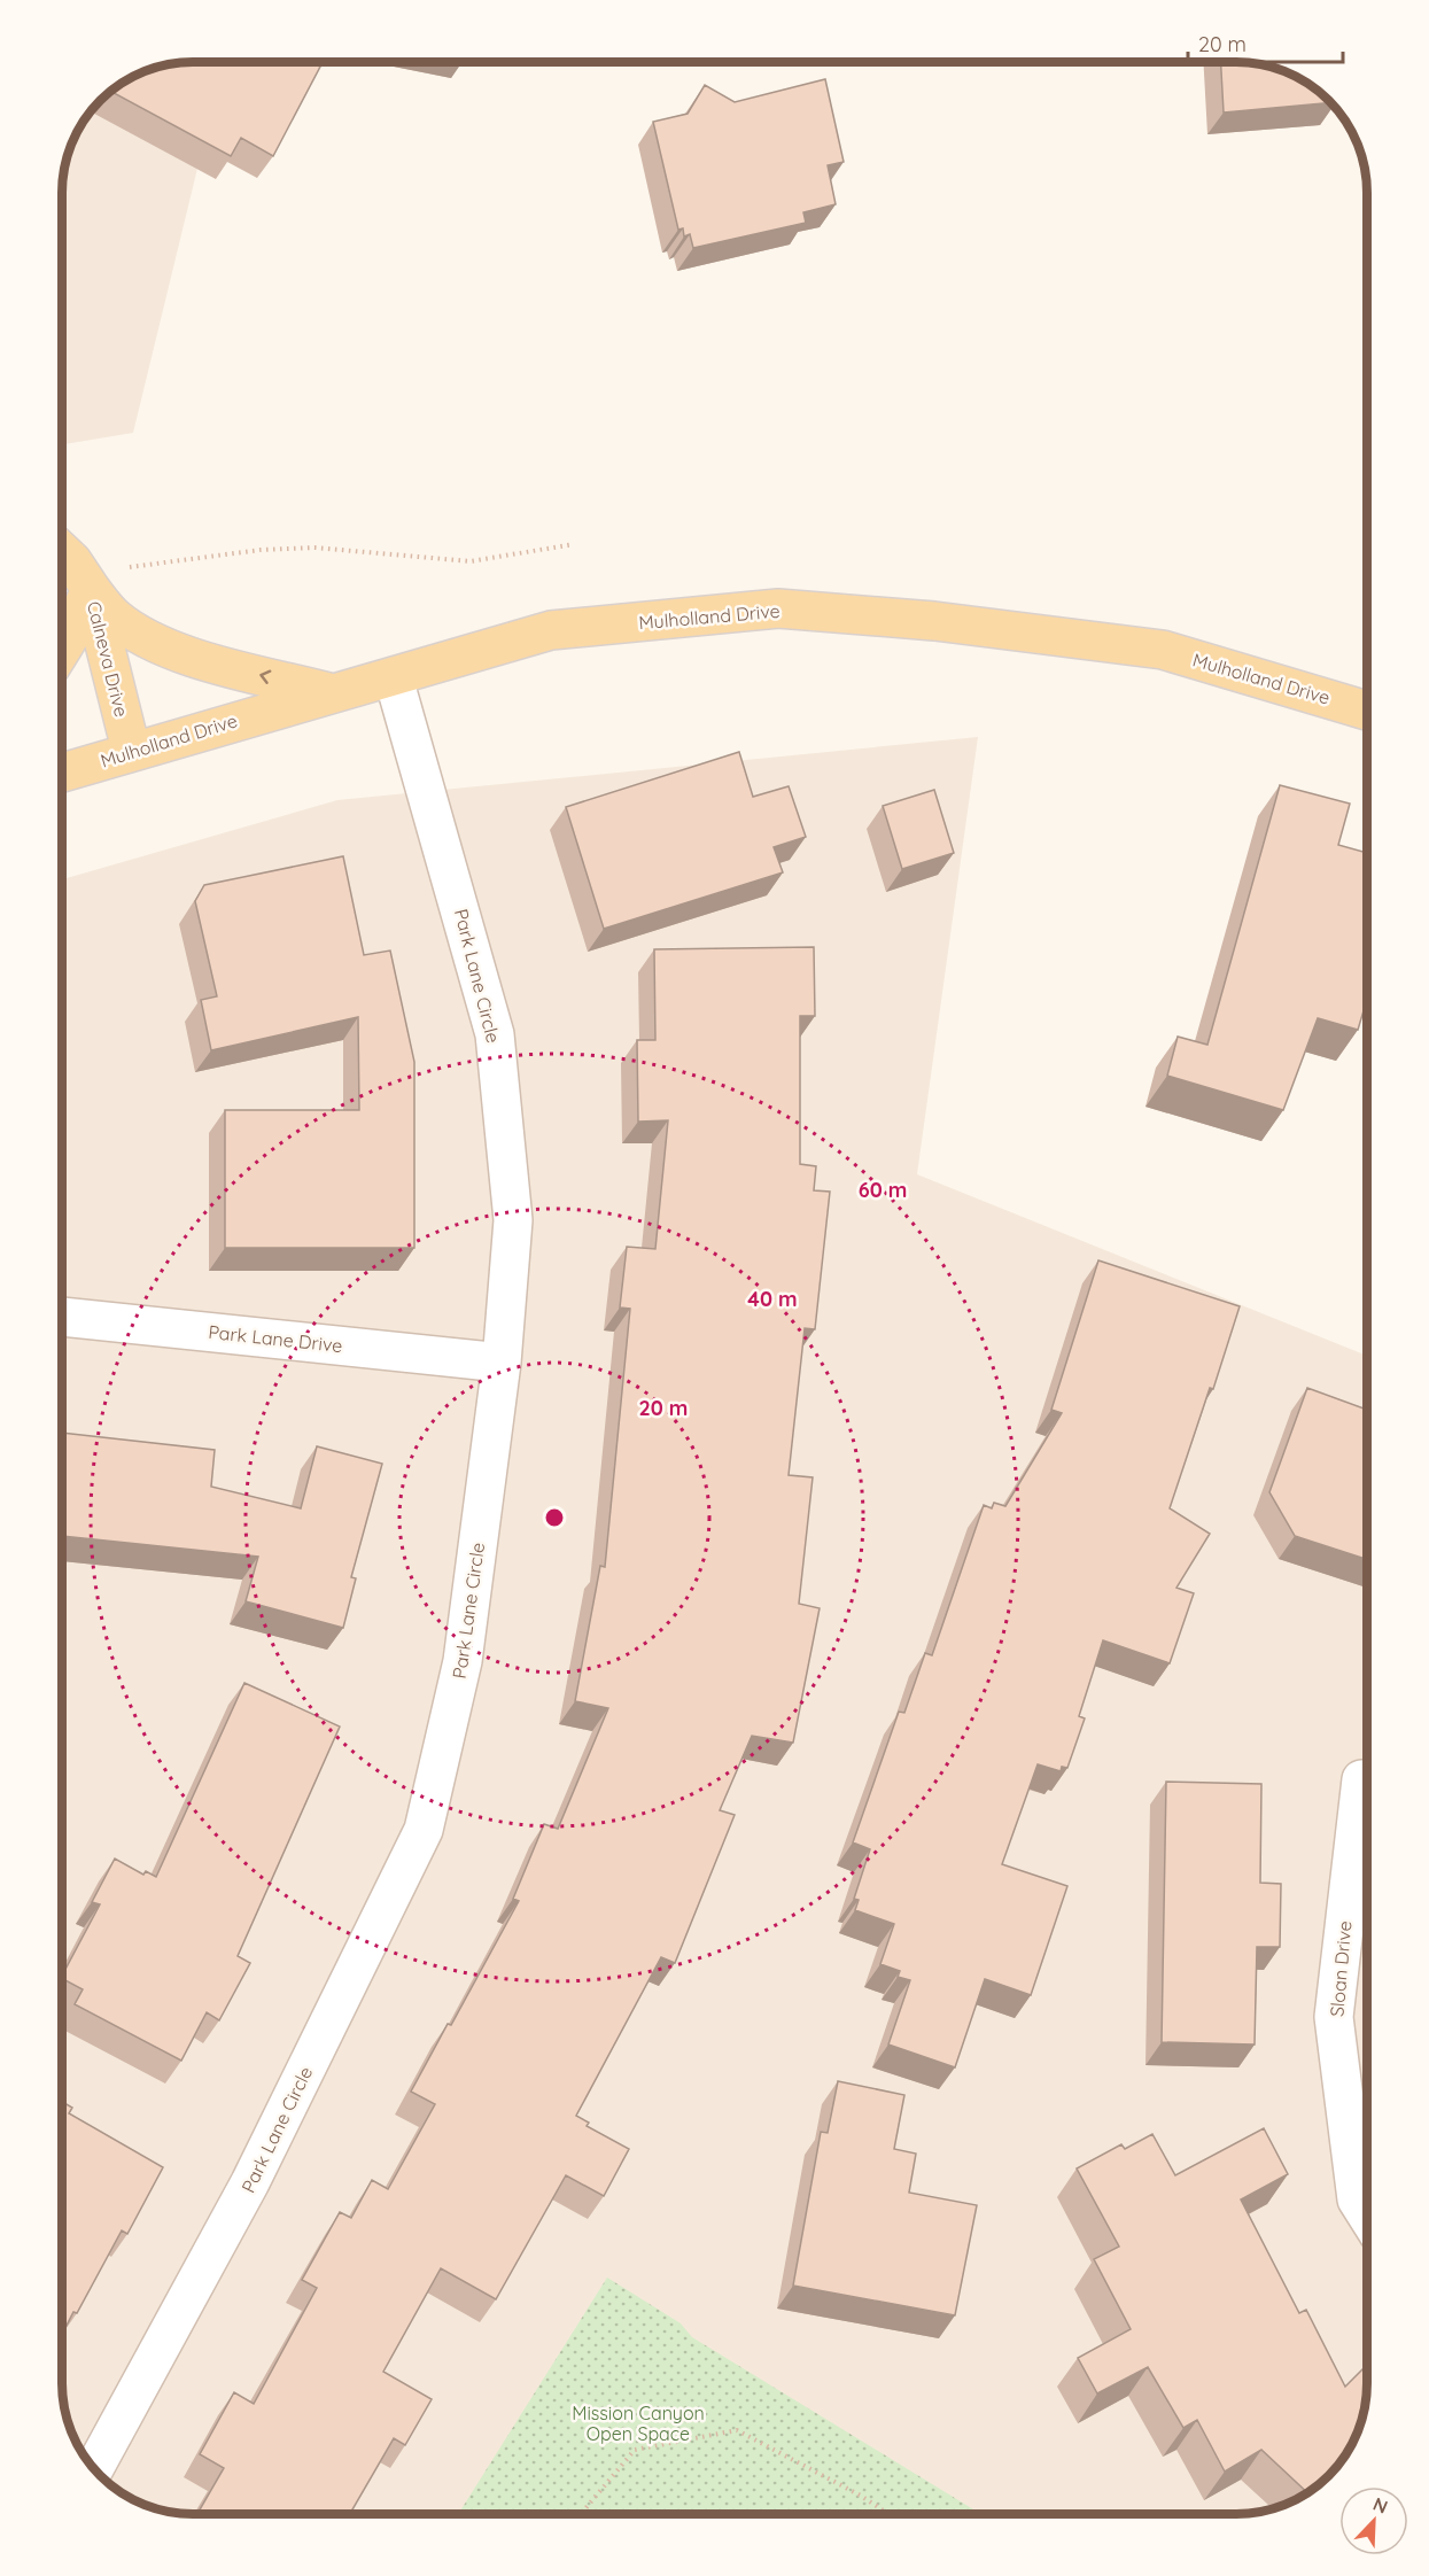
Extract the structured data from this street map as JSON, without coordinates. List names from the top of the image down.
{
  "streets": {
    "main road": ["Mulholland Drive", "Calneva Drive"],
    "street": ["Park Lane Circle", "Park Lane Drive", "Sloan Drive"]
  },
  "crossings": [
    ["Mulholland Drive", "Calneva Drive"],
    ["Mulholland Drive", "Park Lane Circle"],
    ["Park Lane Circle", "Park Lane Drive"]
  ],
  "parks": ["Mission Canyon Open Space"],
  "scale_bar": "20 m",
  "north": "top right",
  "rings": ["60 m", "40 m", "20 m"]
}
